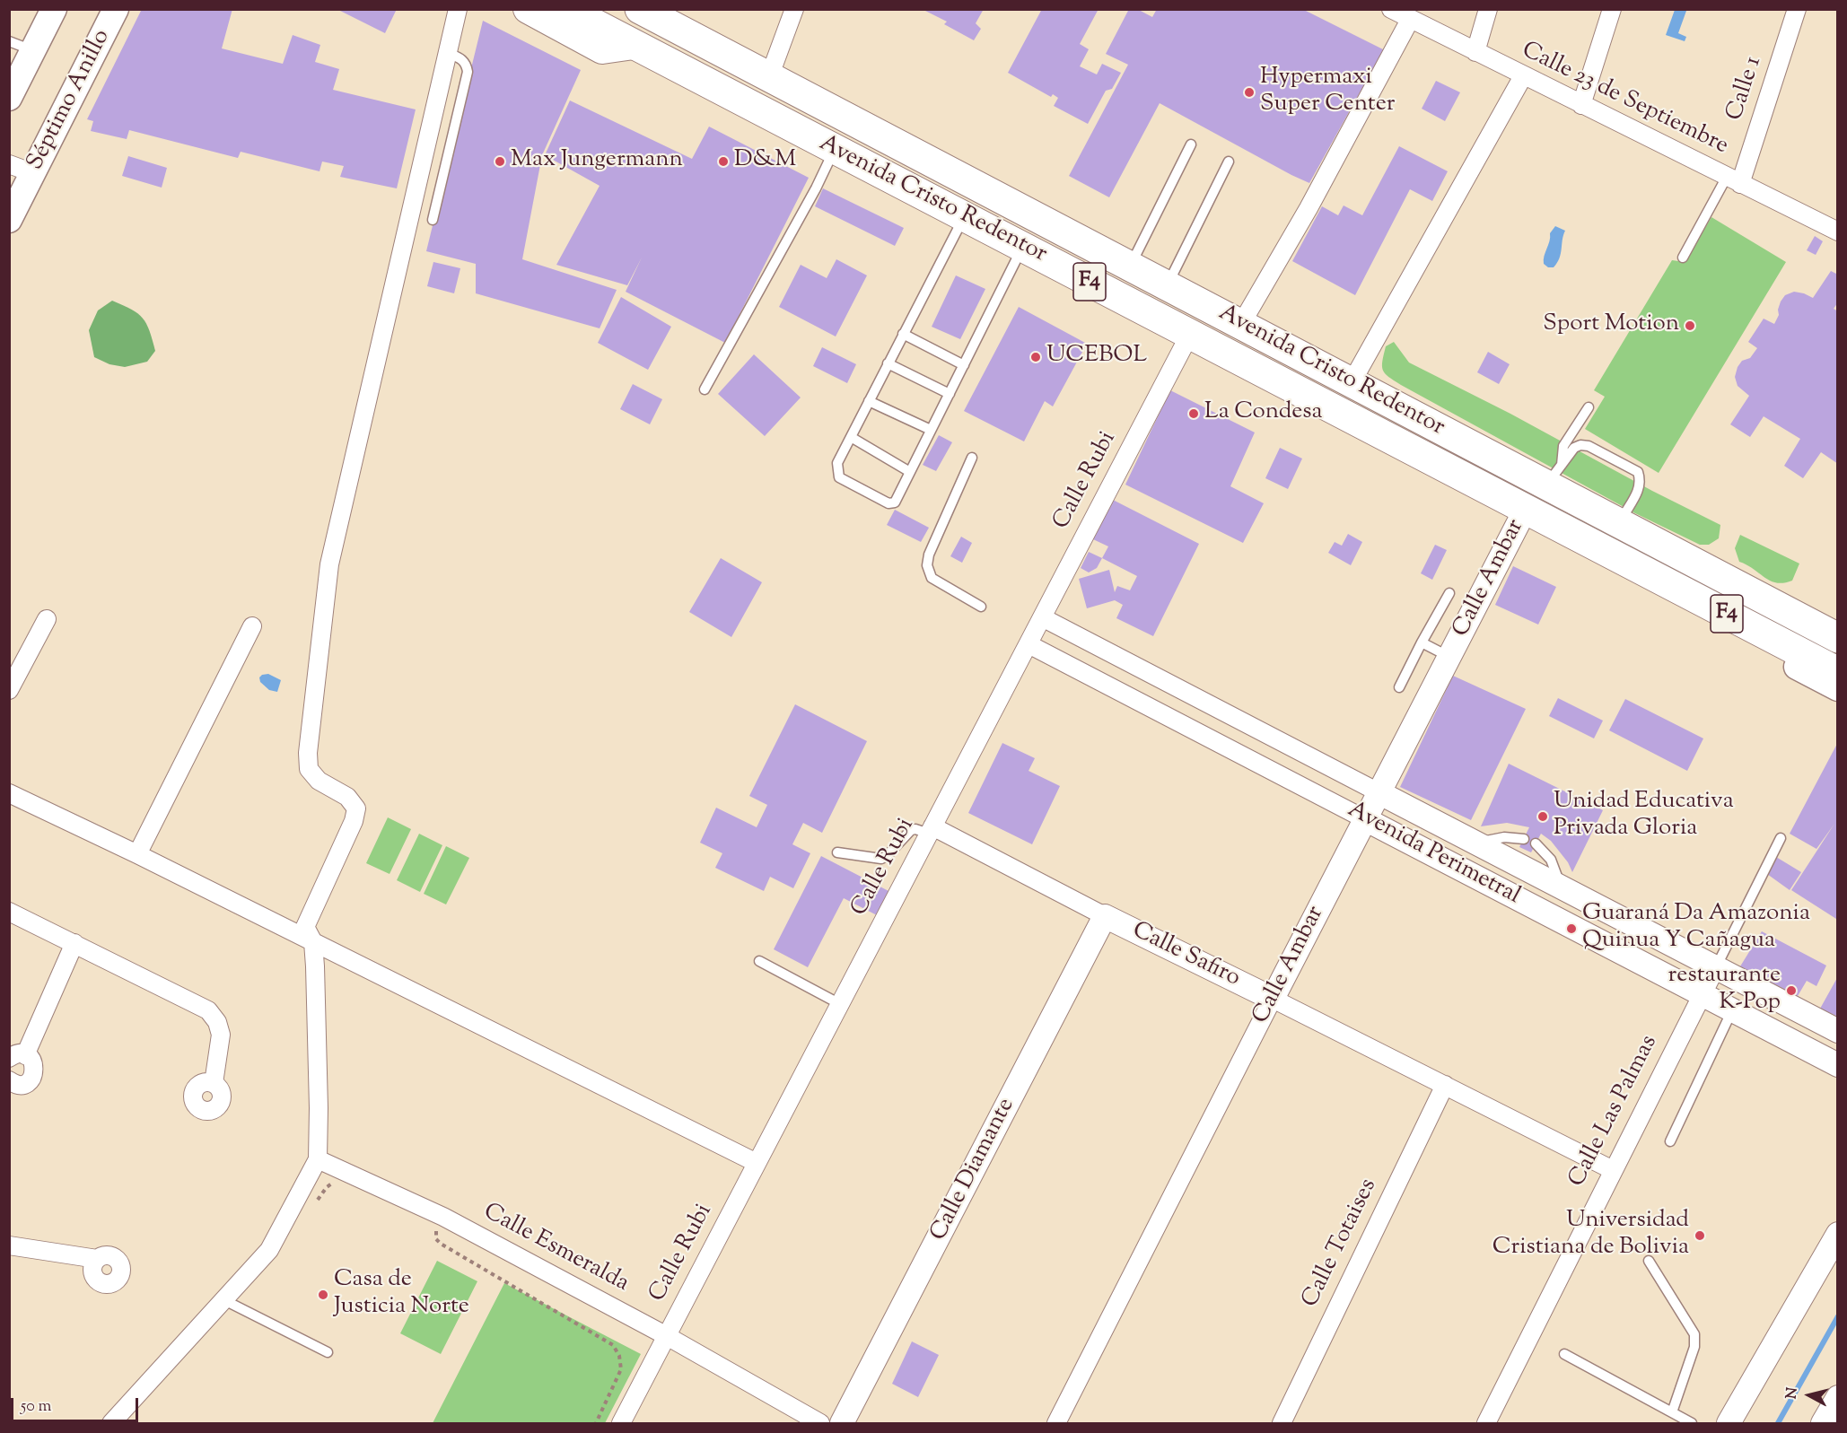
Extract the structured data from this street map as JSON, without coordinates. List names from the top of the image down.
{
  "streets": {
    "highway": ["Avenida Cristo Redentor", "F4"],
    "main road": ["Séptimo Anillo"],
    "street": [
      "Calle 1",
      "Calle 23 de Septiembre",
      "Calle Rubi",
      "Calle Ambar",
      "Avenida Perimetral",
      "Calle Safiro",
      "Calle Las Palmas",
      "Calle Diamante",
      "Calle Totaises",
      "Calle Esmeralda"
    ]
  },
  "crossings": [
    ["Calle 1", "Calle 23 de Septiembre"],
    ["Avenida Cristo Redentor", "Calle Rubi"],
    ["Avenida Cristo Redentor", "Calle Ambar"],
    ["Calle Rubi", "Avenida Perimetral"],
    ["Calle Rubi", "Calle Safiro"],
    ["Calle Rubi", "Calle Esmeralda"],
    ["Calle Ambar", "Avenida Perimetral"],
    ["Calle Ambar", "Calle Safiro"],
    ["Avenida Perimetral", "Calle Las Palmas"],
    ["Calle Safiro", "Calle Las Palmas"],
    ["Calle Safiro", "Calle Diamante"],
    ["Calle Safiro", "Calle Totaises"]
  ],
  "places": [
    "Hypermaxi Super Center",
    "Max Jungermann",
    "D&M",
    "Sport Motion",
    "UCEBOL",
    "La Condesa",
    "Unidad Educativa Privada Gloria",
    "Guaraná Da Amazonia Quinua Y Cañagua",
    "restaurante K-Pop",
    "Universidad Cristiana de Bolivia",
    "Casa de Justicia Norte"
  ],
  "scale_bar": "50 m",
  "north": "left"
}
